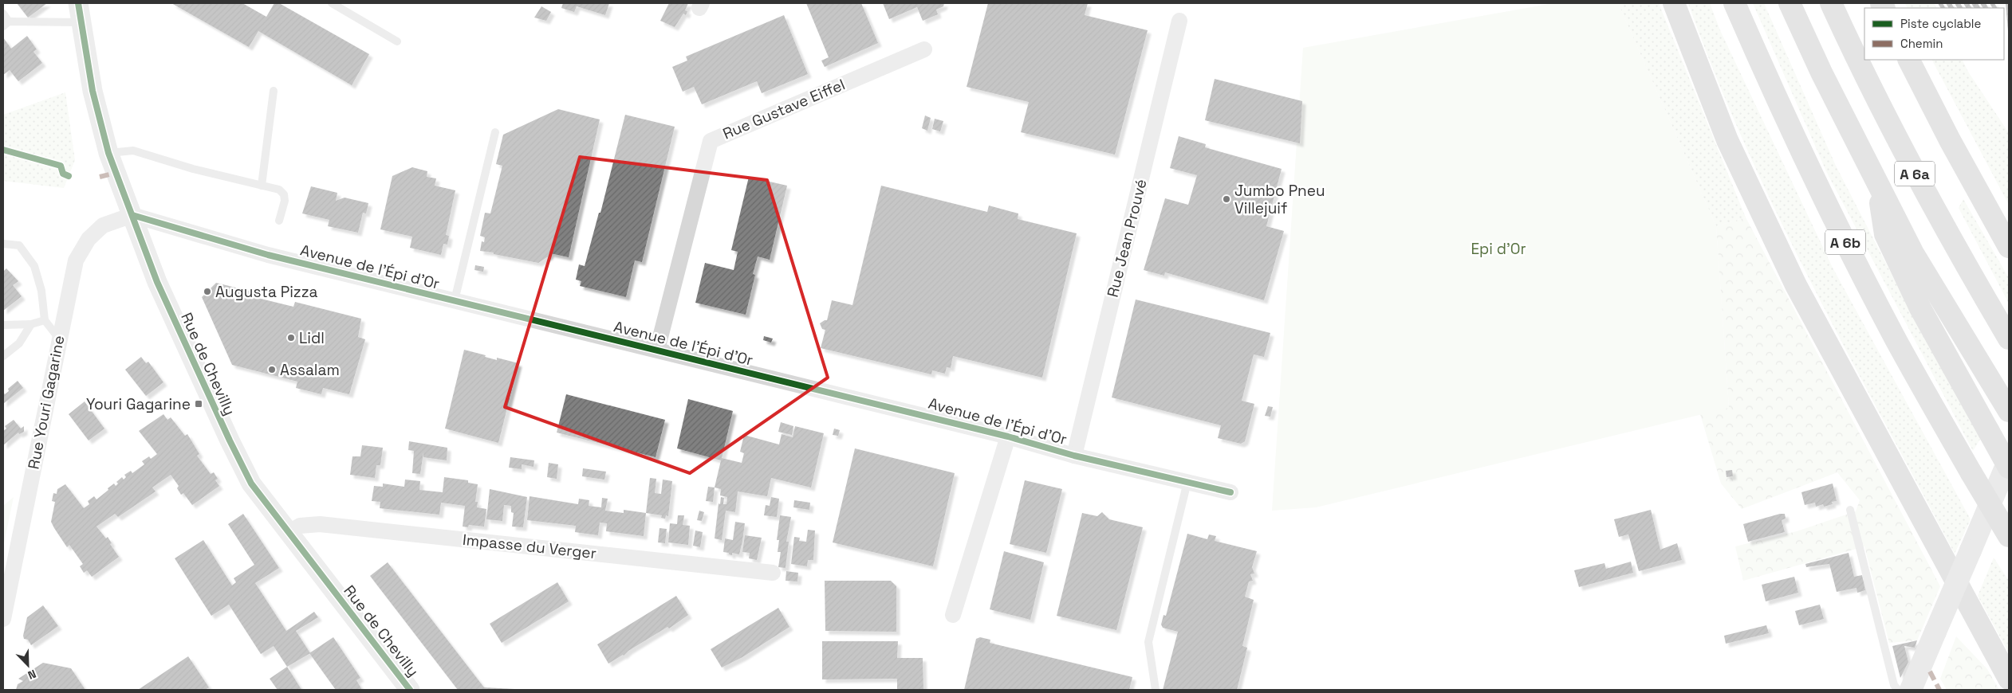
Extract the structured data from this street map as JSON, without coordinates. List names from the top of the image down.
{
  "streets": {
    "highway": ["A 6a", "A 6b"],
    "street": [
      "Rue Gustave Eiffel",
      "Rue Jean Prouvé",
      "Avenue de l'Épi d'Or",
      "Rue de Chevilly",
      "Rue Youri Gagarine",
      "Impasse du Verger"
    ]
  },
  "crossings": [
    ["Rue Gustave Eiffel", "Avenue de l'Épi d'Or"],
    ["Rue Jean Prouvé", "Avenue de l'Épi d'Or"],
    ["Avenue de l'Épi d'Or", "Rue de Chevilly"],
    ["Avenue de l'Épi d'Or", "Rue Youri Gagarine"],
    ["Rue de Chevilly", "Rue Youri Gagarine"],
    ["Rue de Chevilly", "Impasse du Verger"]
  ],
  "parks": ["Epi d'Or"],
  "places": {
    "other": [
      "Jumbo Pneu Villejuif",
      "Augusta Pizza",
      "Lidl",
      "Assalam"
    ],
    "transit": ["Youri Gagarine"]
  },
  "legend": ["Piste cyclable", "Chemin"],
  "north": "bottom right"
}
